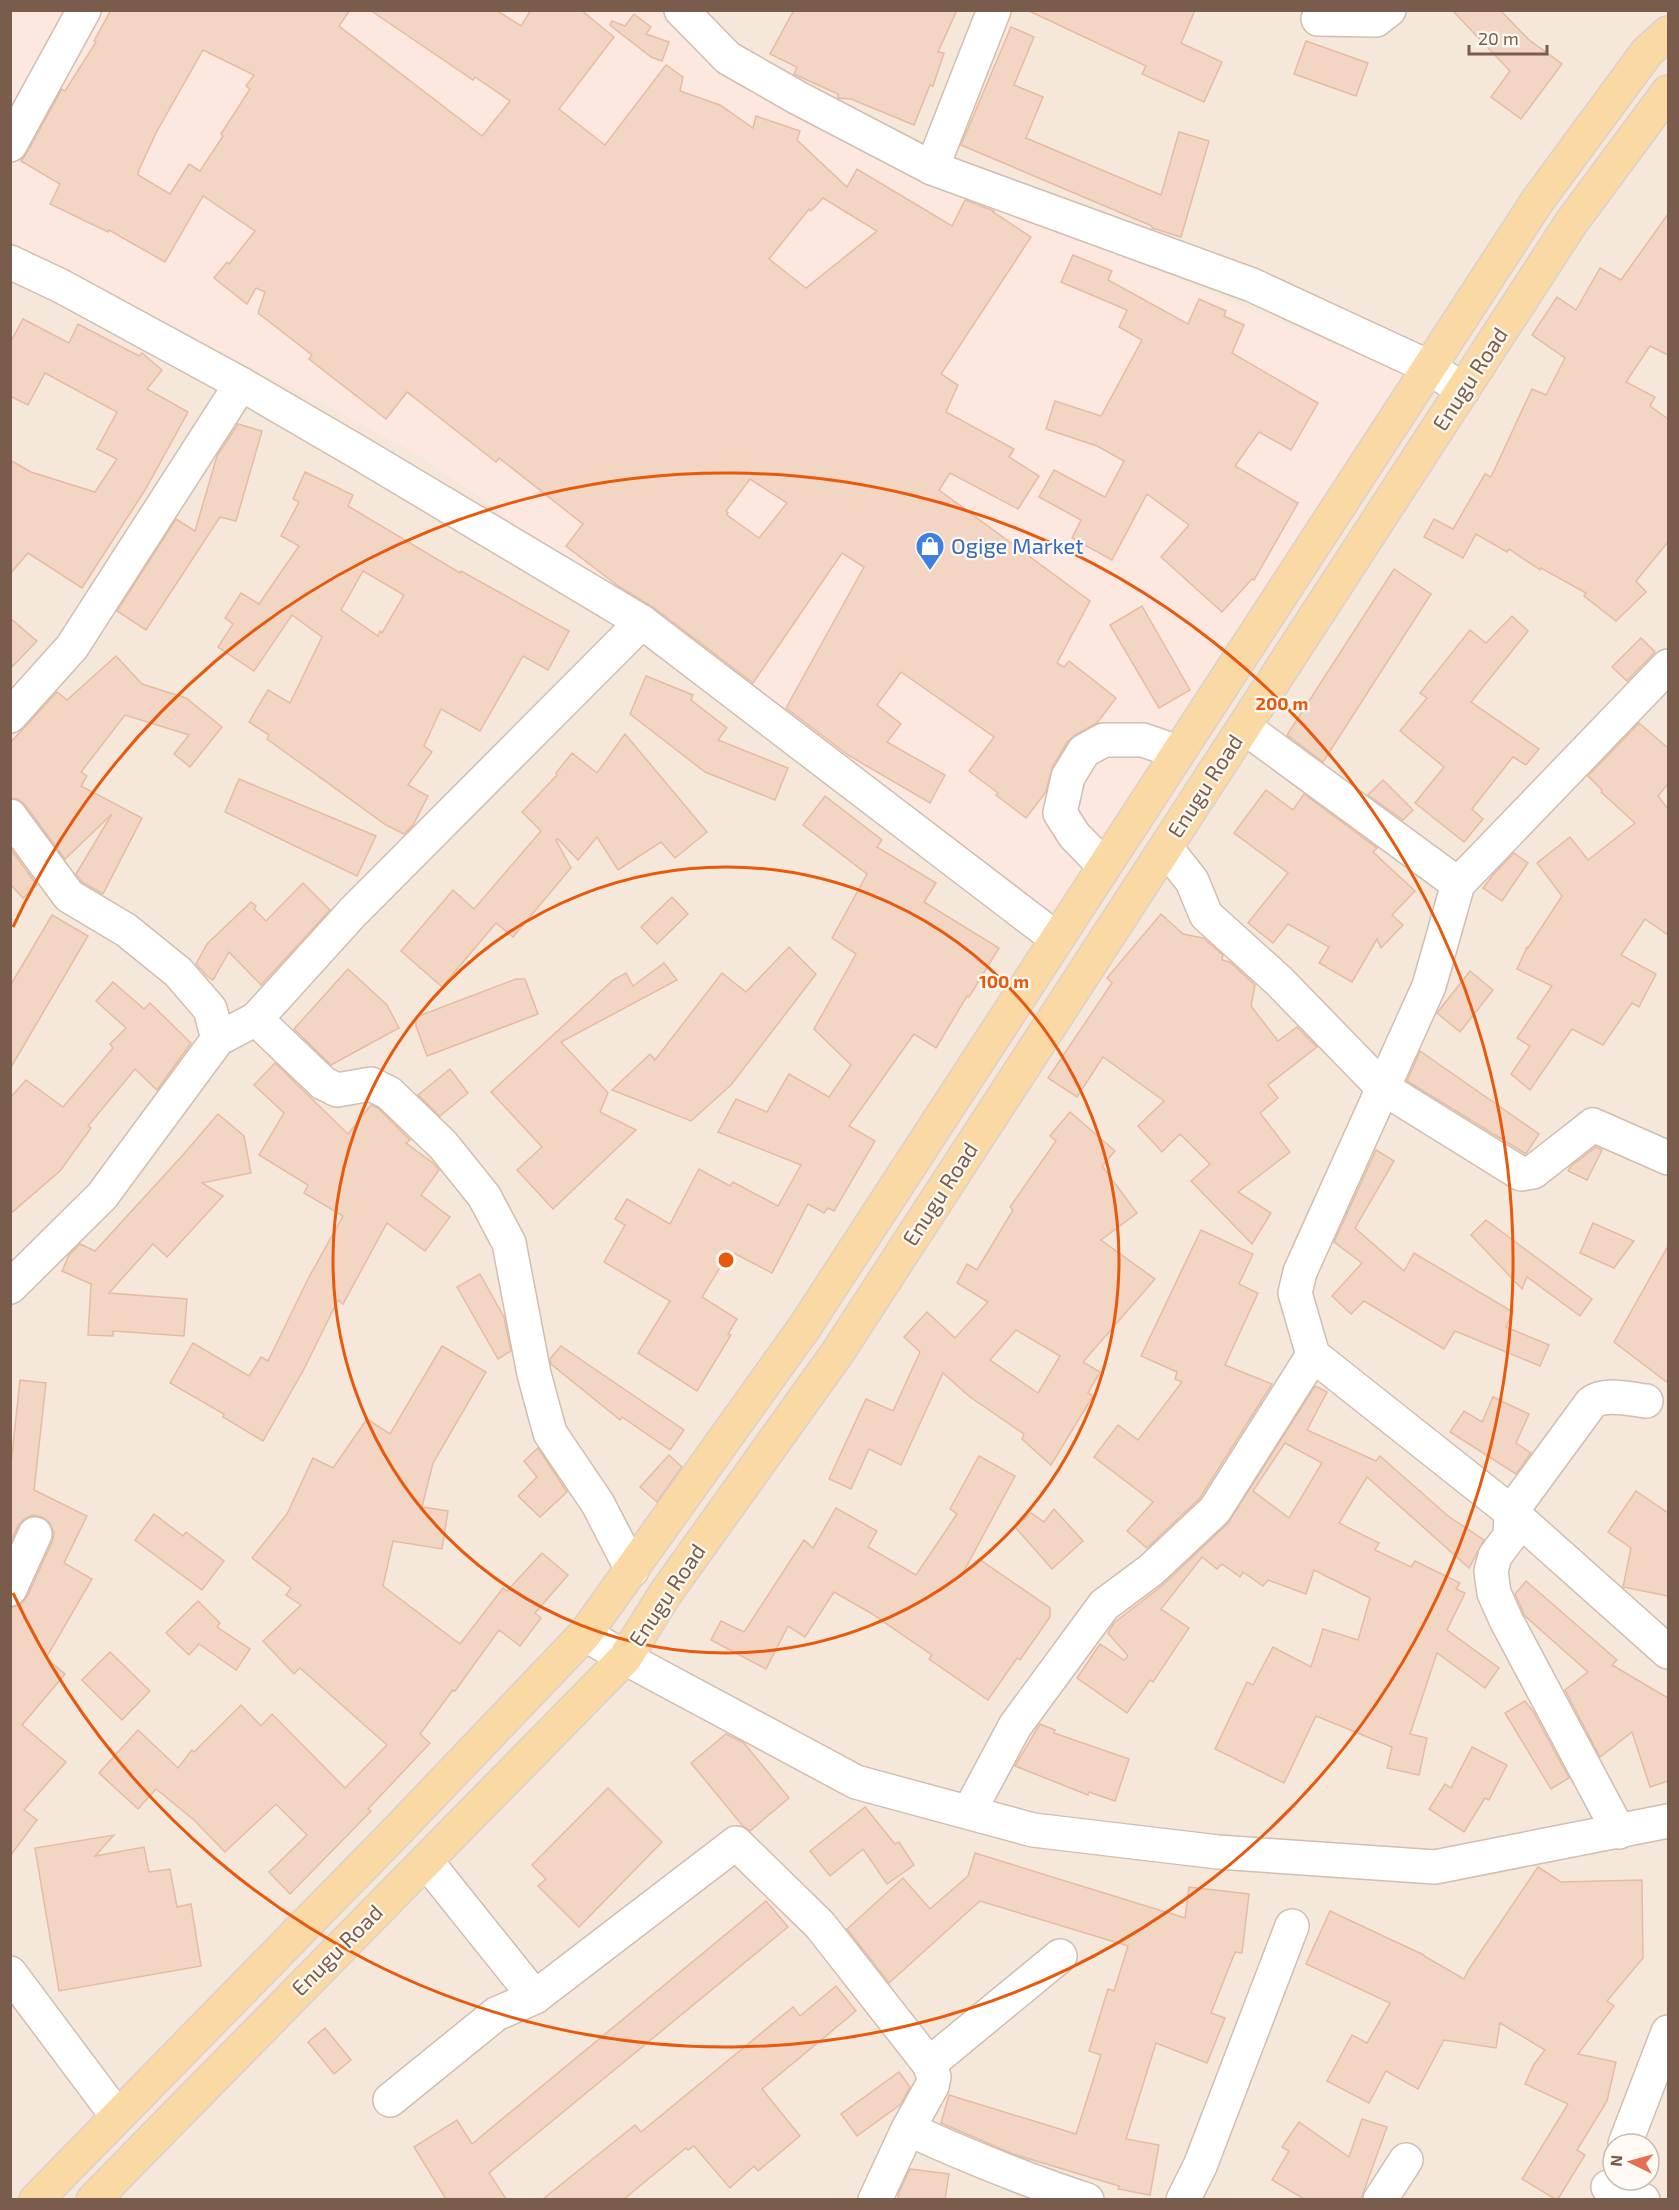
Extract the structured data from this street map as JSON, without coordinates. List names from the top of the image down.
{
  "streets": {
    "main road": ["Enugu Road"]
  },
  "places": {
    "shop": ["Ogige Market"]
  },
  "scale_bar": "20 m",
  "north": "left",
  "rings": ["200 m", "100 m"]
}
